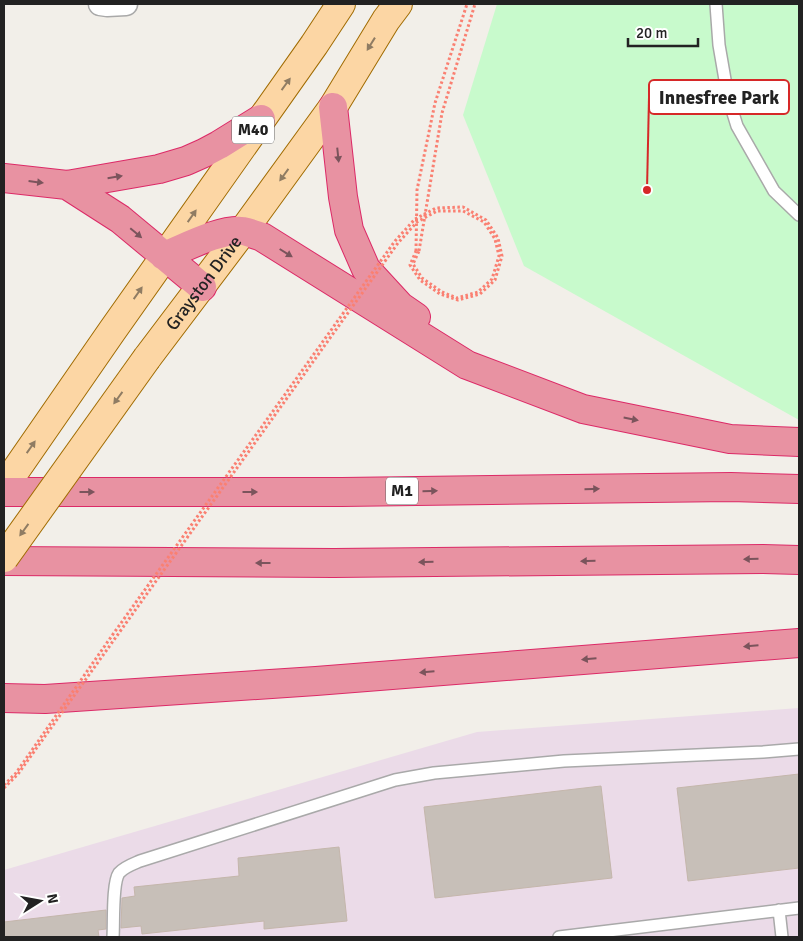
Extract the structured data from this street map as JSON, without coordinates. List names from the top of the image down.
{
  "streets": {
    "highway": ["M1"],
    "main road": ["M40", "Grayston Drive"]
  },
  "places": ["Innesfree Park"],
  "scale_bar": "20 m",
  "north": "right"
}
